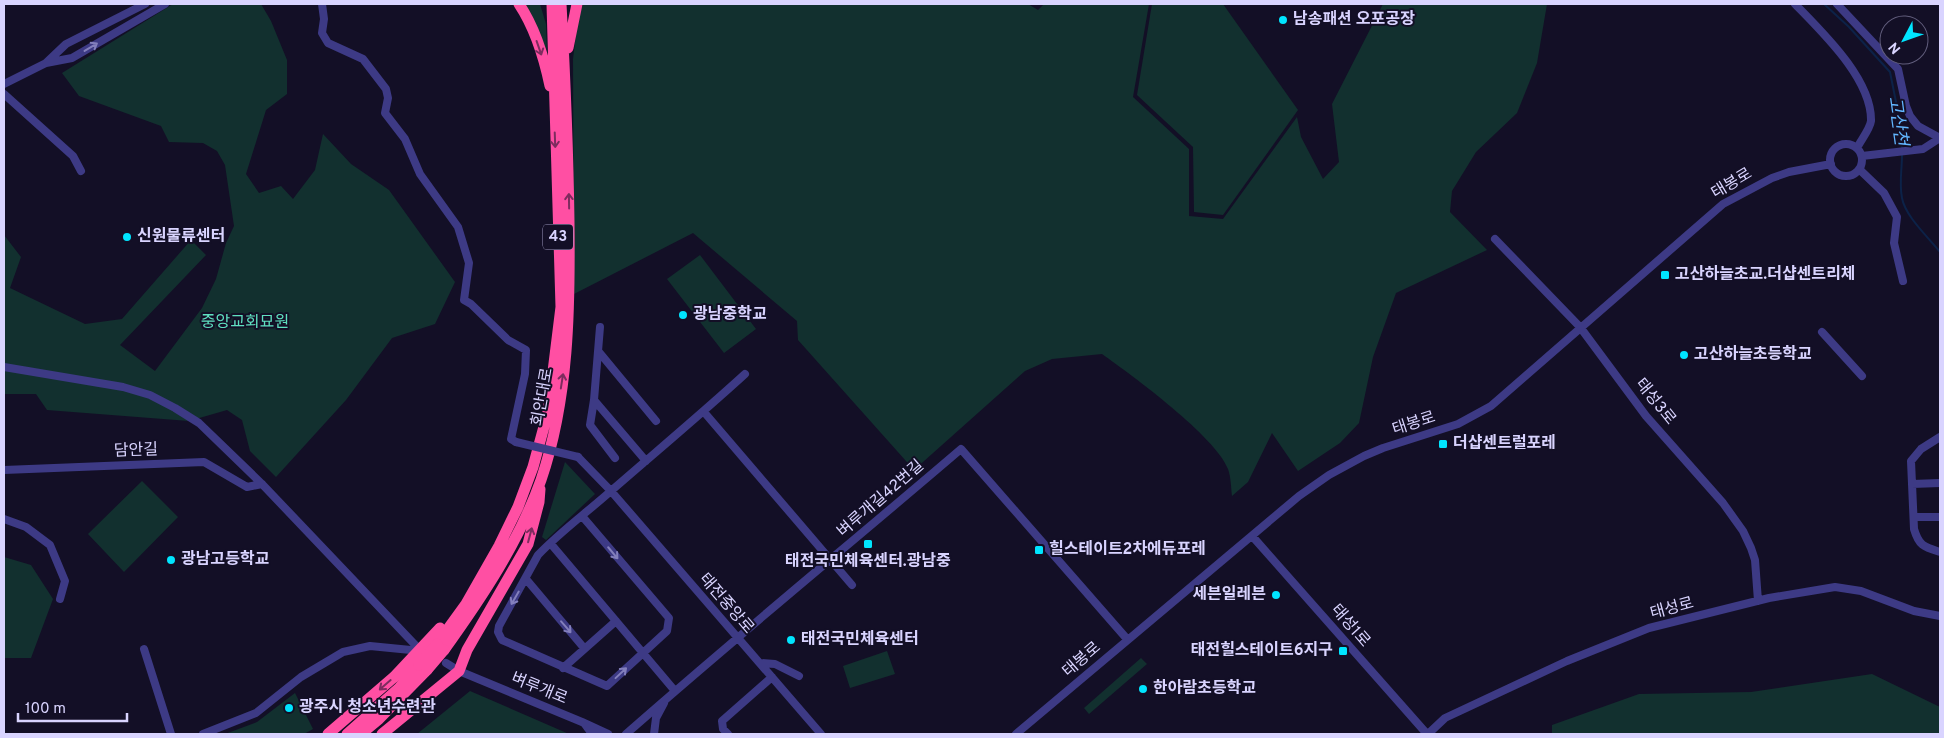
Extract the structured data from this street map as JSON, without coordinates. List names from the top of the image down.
{
  "streets": {
    "highway": ["43", "회안대로"],
    "street": [
      "태봉로",
      "태성3로",
      "담안길",
      "벼루개길42번길",
      "태전중앙로",
      "태성로",
      "태성1로",
      "벼루개로"
    ]
  },
  "crossings": [
    ["태봉로", "태성3로"],
    ["태봉로", "벼루개길42번길"],
    ["태봉로", "태성1로"],
    ["43", "회안대로"],
    ["태성3로", "태성로"],
    ["벼루개길42번길", "태전중앙로"],
    ["태성로", "태성1로"]
  ],
  "water": ["고산천"],
  "parks": ["중앙교회묘원"],
  "places": {
    "other": [
      "남송패션 오포공장",
      "신원물류센터",
      "광남중학교",
      "고산하늘초등학교",
      "광남고등학교",
      "세븐일레븐",
      "태전국민체육센터",
      "한아람초등학교",
      "광주시 청소년수련관"
    ],
    "transit": [
      "고산하늘초교.더샵센트리체",
      "더샵센트럴포레",
      "태전국민체육센터.광남중",
      "힐스테이트2차에듀포레",
      "태전힐스테이트6지구"
    ]
  },
  "scale_bar": "100 m",
  "north": "bottom left"
}
